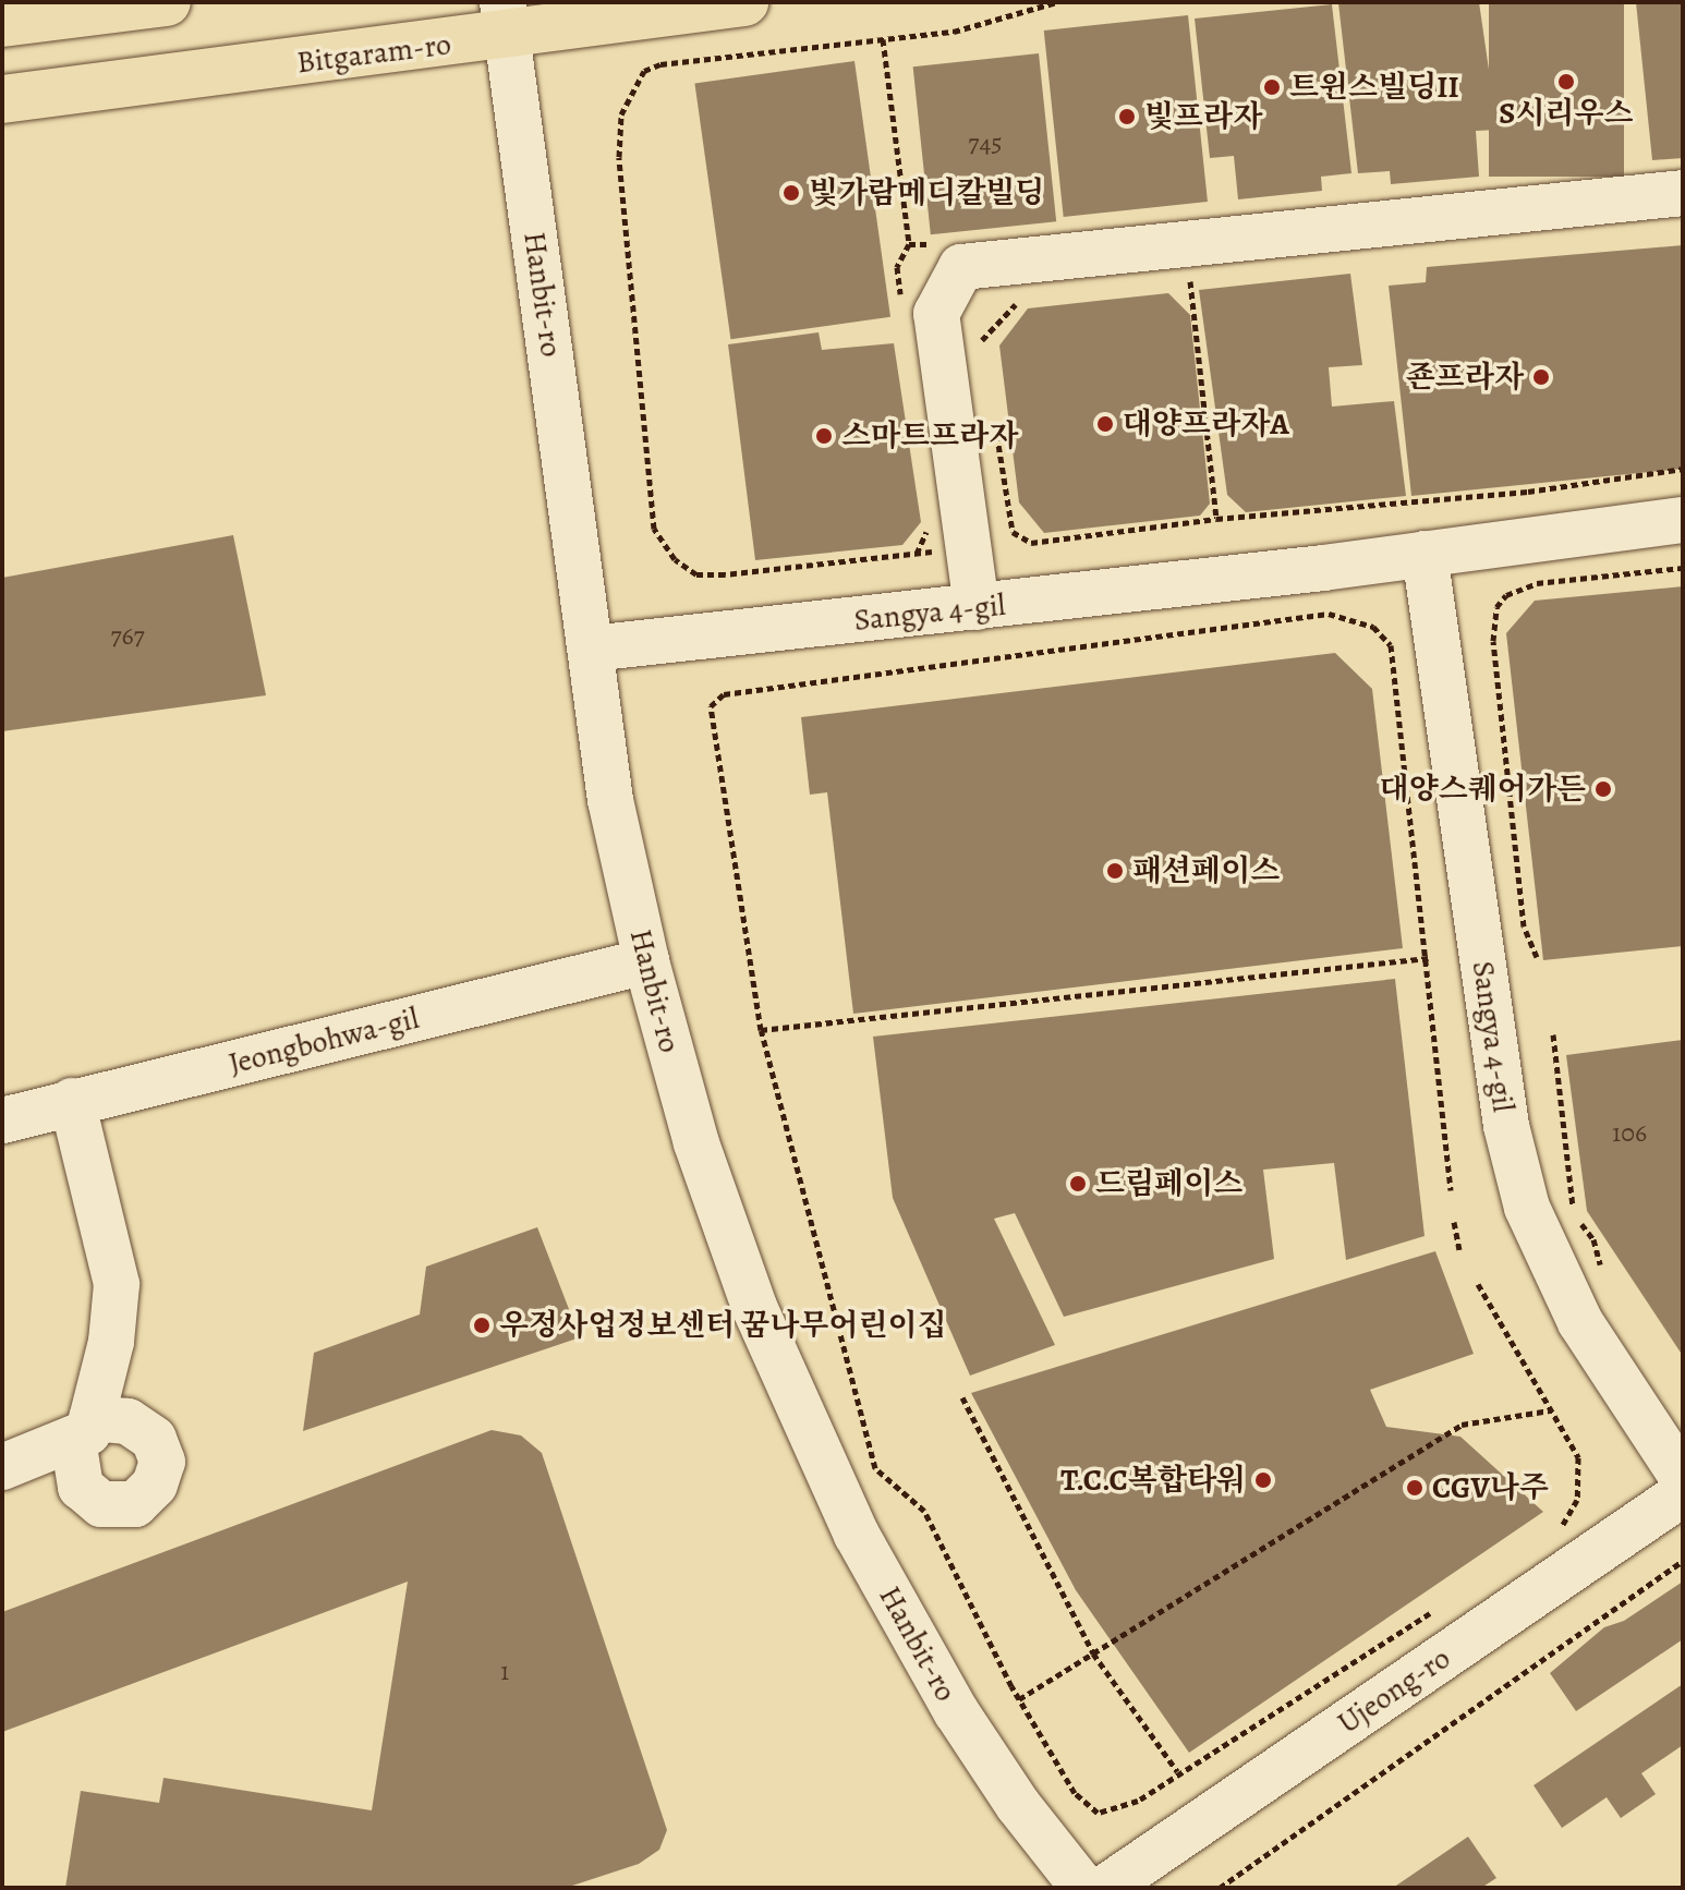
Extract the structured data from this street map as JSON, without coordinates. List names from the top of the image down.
{
  "streets": {
    "main road": ["Bitgaram-ro"],
    "street": [
      "Hanbit-ro",
      "Sangya 4-gil",
      "Jeongbohwa-gil",
      "Ujeong-ro"
    ]
  },
  "crossings": [
    ["Bitgaram-ro", "Hanbit-ro"],
    ["Hanbit-ro", "Sangya 4-gil"],
    ["Hanbit-ro", "Jeongbohwa-gil"]
  ],
  "places": [
    "S시리우스",
    "트윈스빌딩II",
    "빛프라자",
    "빛가람메디칼빌딩",
    "죤프라자",
    "대양프라자A",
    "스마트프라자",
    "대양스퀘어가든",
    "패션페이스",
    "드림페이스",
    "우정사업정보센터 꿈나무어린이집",
    "T.C.C복합타워",
    "CGV나주"
  ],
  "house_numbers": [
    "745",
    "767",
    "106",
    "1"
  ]
}
